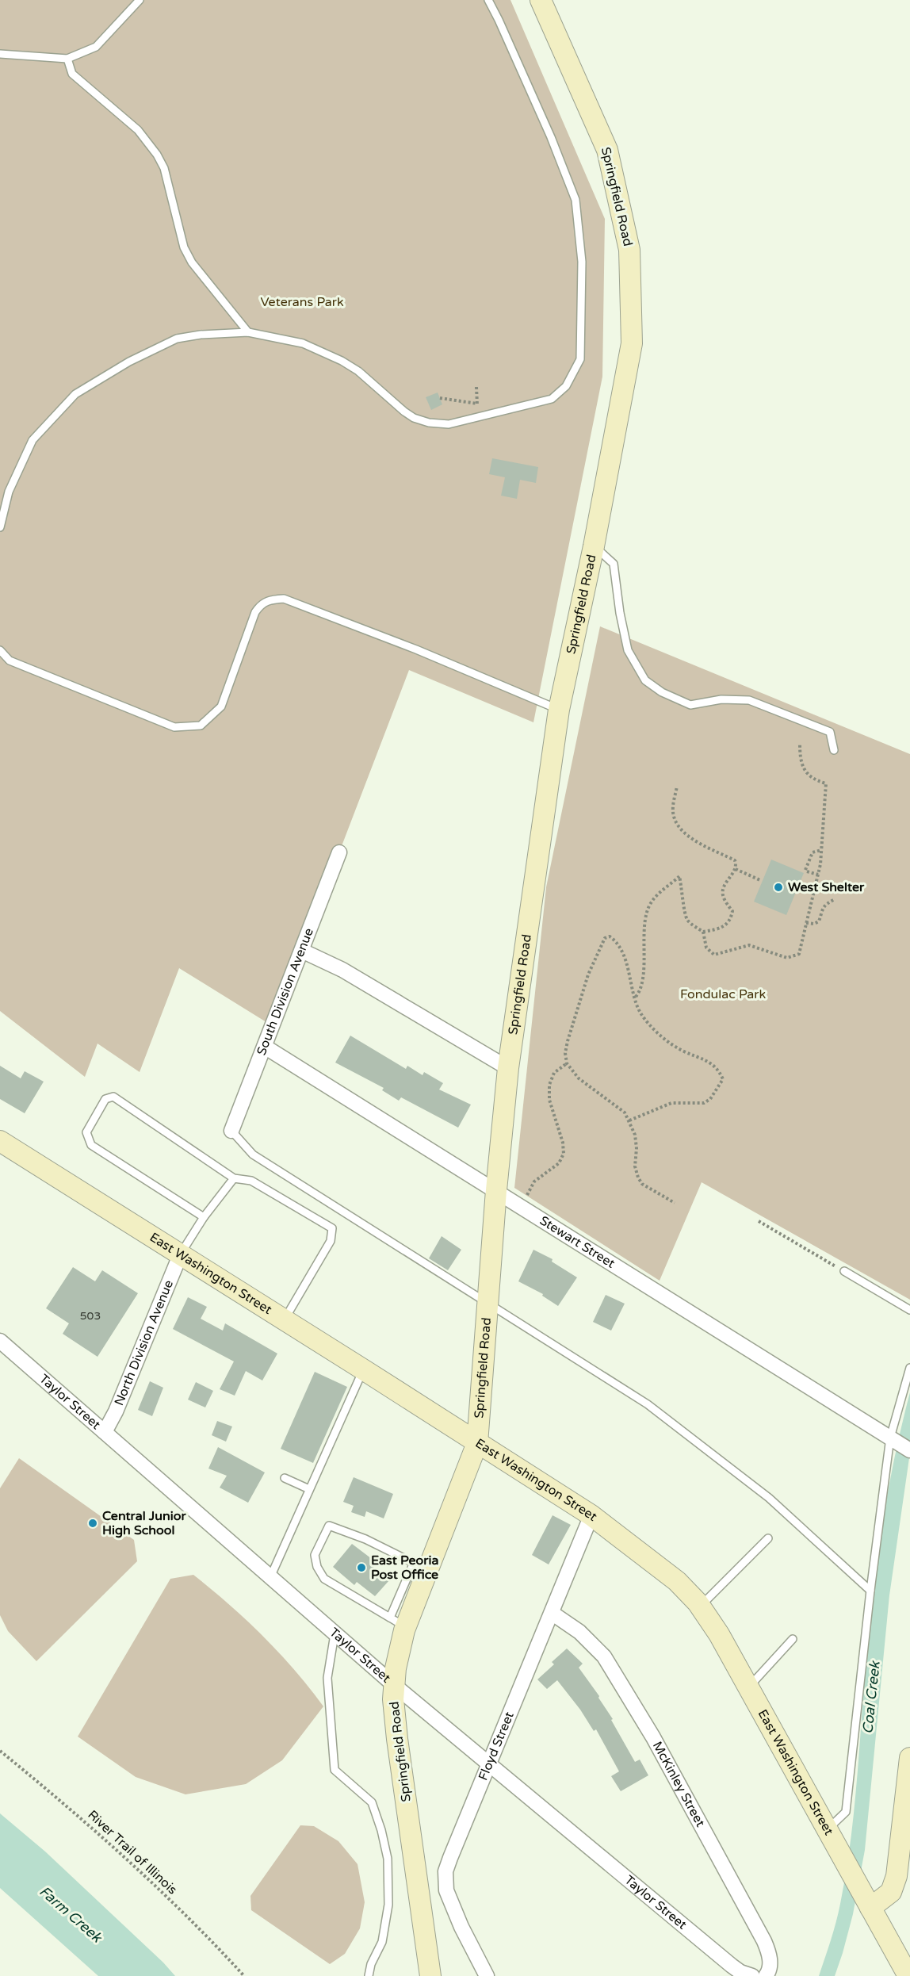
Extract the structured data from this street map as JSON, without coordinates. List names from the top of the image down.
{
  "streets": {
    "main road": ["Springfield Road", "East Washington Street"],
    "street": [
      "South Division Avenue",
      "Stewart Street",
      "North Division Avenue",
      "Taylor Street",
      "Floyd Street",
      "McKinley Street"
    ],
    "path": ["River Trail of Illinois"]
  },
  "crossings": [
    ["Springfield Road", "Stewart Street"],
    ["Springfield Road", "East Washington Street"],
    ["Springfield Road", "Taylor Street"],
    ["South Division Avenue", "Stewart Street"],
    ["East Washington Street", "North Division Avenue"],
    ["East Washington Street", "Floyd Street"],
    ["North Division Avenue", "Taylor Street"],
    ["Taylor Street", "Floyd Street"],
    ["Floyd Street", "McKinley Street"]
  ],
  "water": ["Coal Creek", "Farm Creek"],
  "parks": ["Veterans Park", "Fondulac Park"],
  "places": ["West Shelter", "Central Junior High School", "East Peoria Post Office"],
  "house_numbers": ["503"]
}
